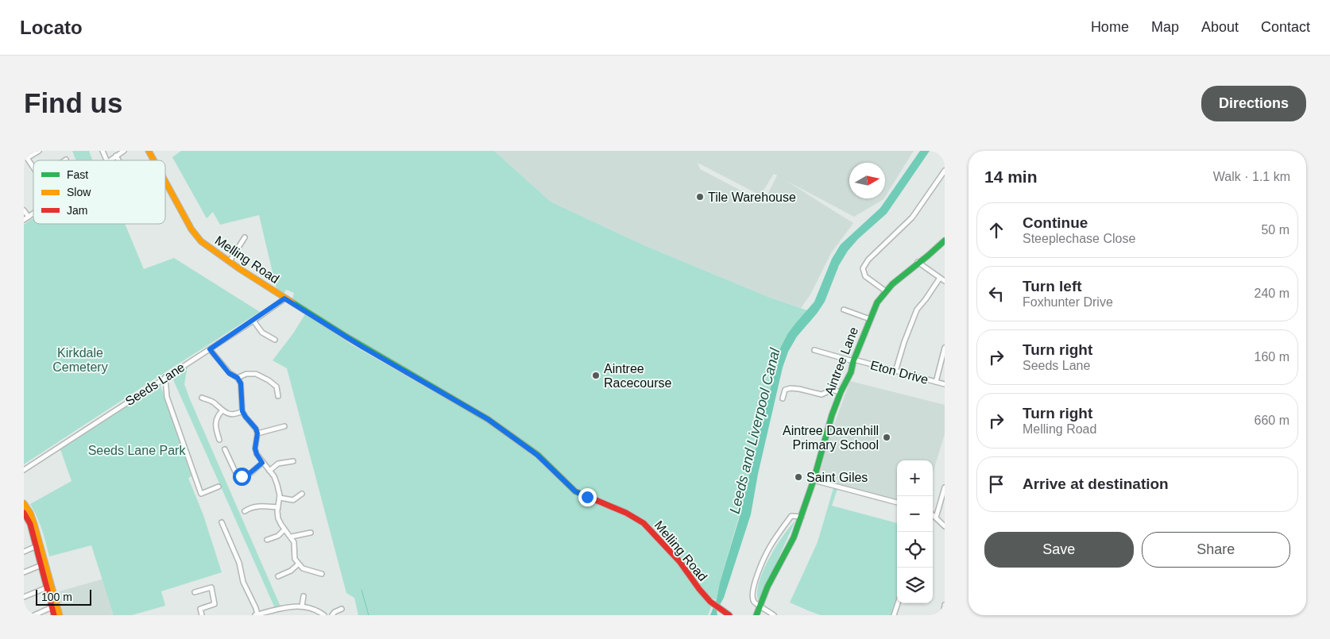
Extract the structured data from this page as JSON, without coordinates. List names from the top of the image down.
{
  "streets": {
    "street": [
      "Melling Road",
      "Aintree Lane",
      "Eton Drive",
      "Seeds Lane"
    ]
  },
  "crossings": [
    ["Melling Road", "Seeds Lane"],
    ["Aintree Lane", "Eton Drive"]
  ],
  "water": ["Leeds and Liverpool Canal"],
  "parks": ["Kirkdale Cemetery", "Seeds Lane Park"],
  "places": [
    "Tile Warehouse",
    "Aintree Racecourse",
    "Aintree Davenhill Primary School",
    "Saint Giles"
  ],
  "legend": ["Fast", "Slow", "Jam"],
  "scale_bar": "100 m",
  "north": "right",
  "page": {
    "header": "Locato",
    "nav": [
      "Home",
      "Map",
      "About",
      "Contact"
    ],
    "buttons": [
      "Directions",
      ["Save", "Share"]
    ],
    "title": "Find us",
    "heading": ["14 min", "Walk · 1.1 km"],
    "list": [
      ["Continue", "Steeplechase Close", "50 m"],
      ["Turn left", "Foxhunter Drive", "240 m"],
      ["Turn right", "Seeds Lane", "160 m"],
      ["Turn right", "Melling Road", "660 m"],
      "Arrive at destination"
    ],
    "map_buttons": ["+", "−"],
    "scale": "100 m"
  }
}
